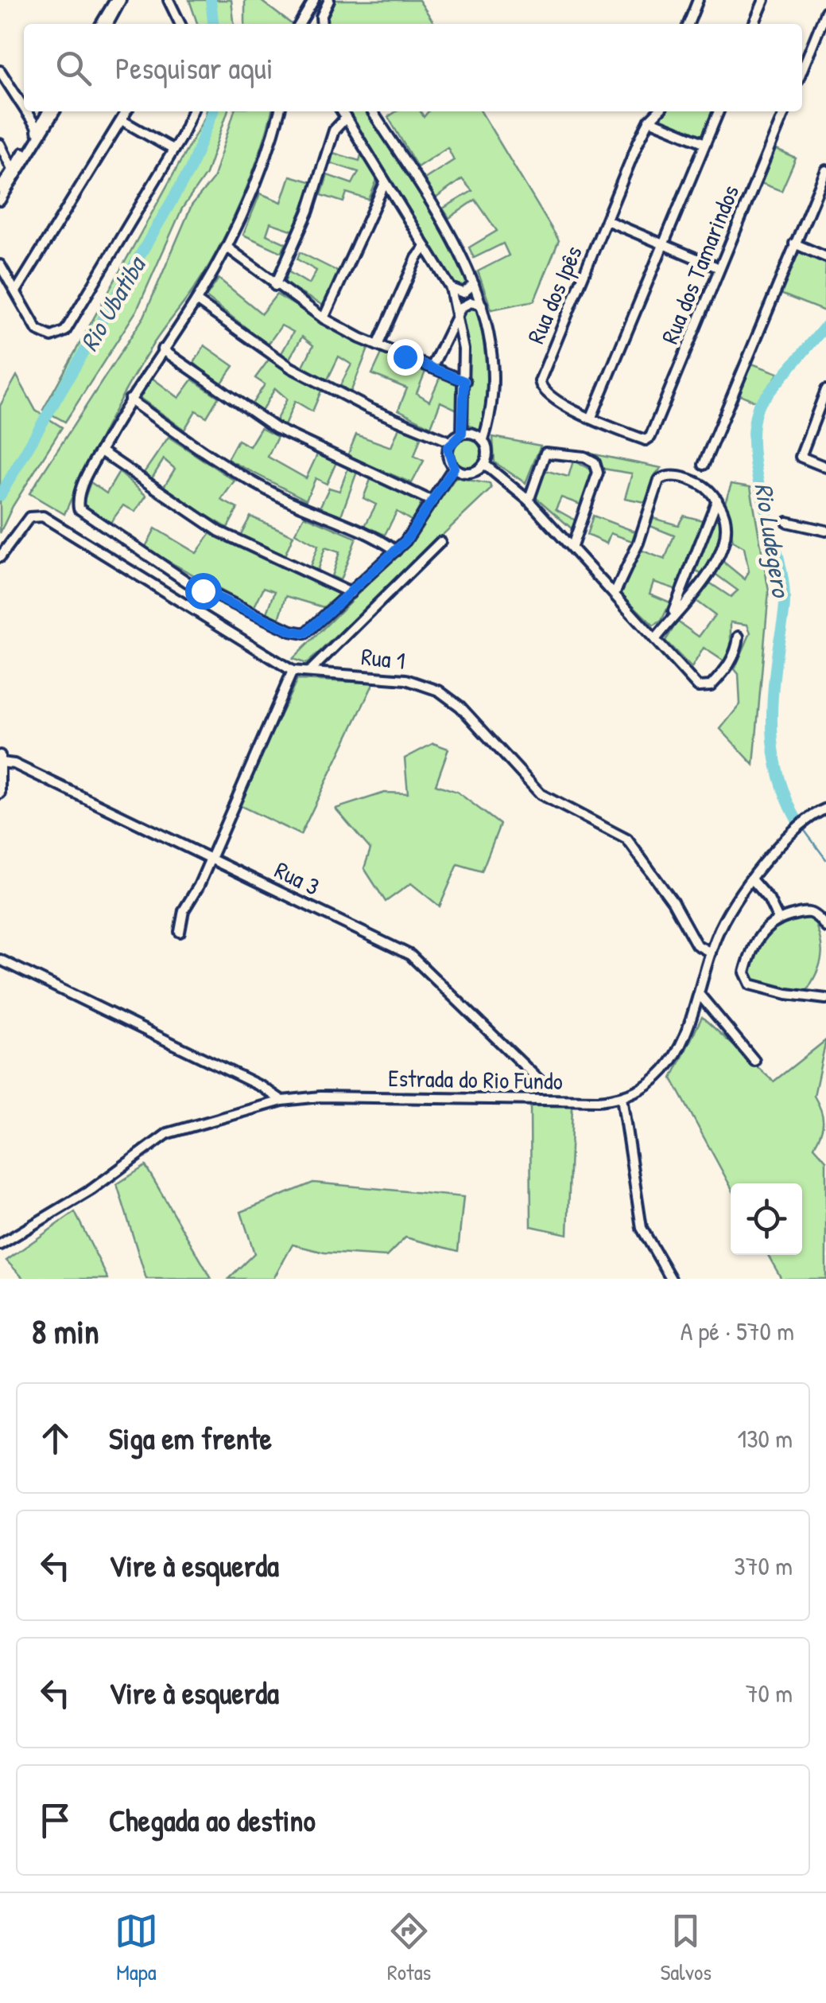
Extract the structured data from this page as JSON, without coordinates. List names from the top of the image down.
{
  "streets": {
    "street": [
      "Rua dos Tamarindos",
      "Rua dos Ipês",
      "Rua 1",
      "Rua 3",
      "Estrada do Rio Fundo"
    ]
  },
  "crossings": [
    ["Rua dos Tamarindos", "Rua dos Ipês"],
    ["Rua 1", "Estrada do Rio Fundo"]
  ],
  "water": ["Rio Ubatiba", "Rio Ludegero"],
  "page": {
    "search": "Pesquisar aqui",
    "heading": ["8 min", "A pé · 570 m"],
    "list": [
      ["Siga em frente", "130 m"],
      ["Vire à esquerda", "370 m"],
      ["Vire à esquerda", "70 m"],
      "Chegada ao destino"
    ],
    "nav": ["Mapa", "Rotas", "Salvos"]
  }
}
